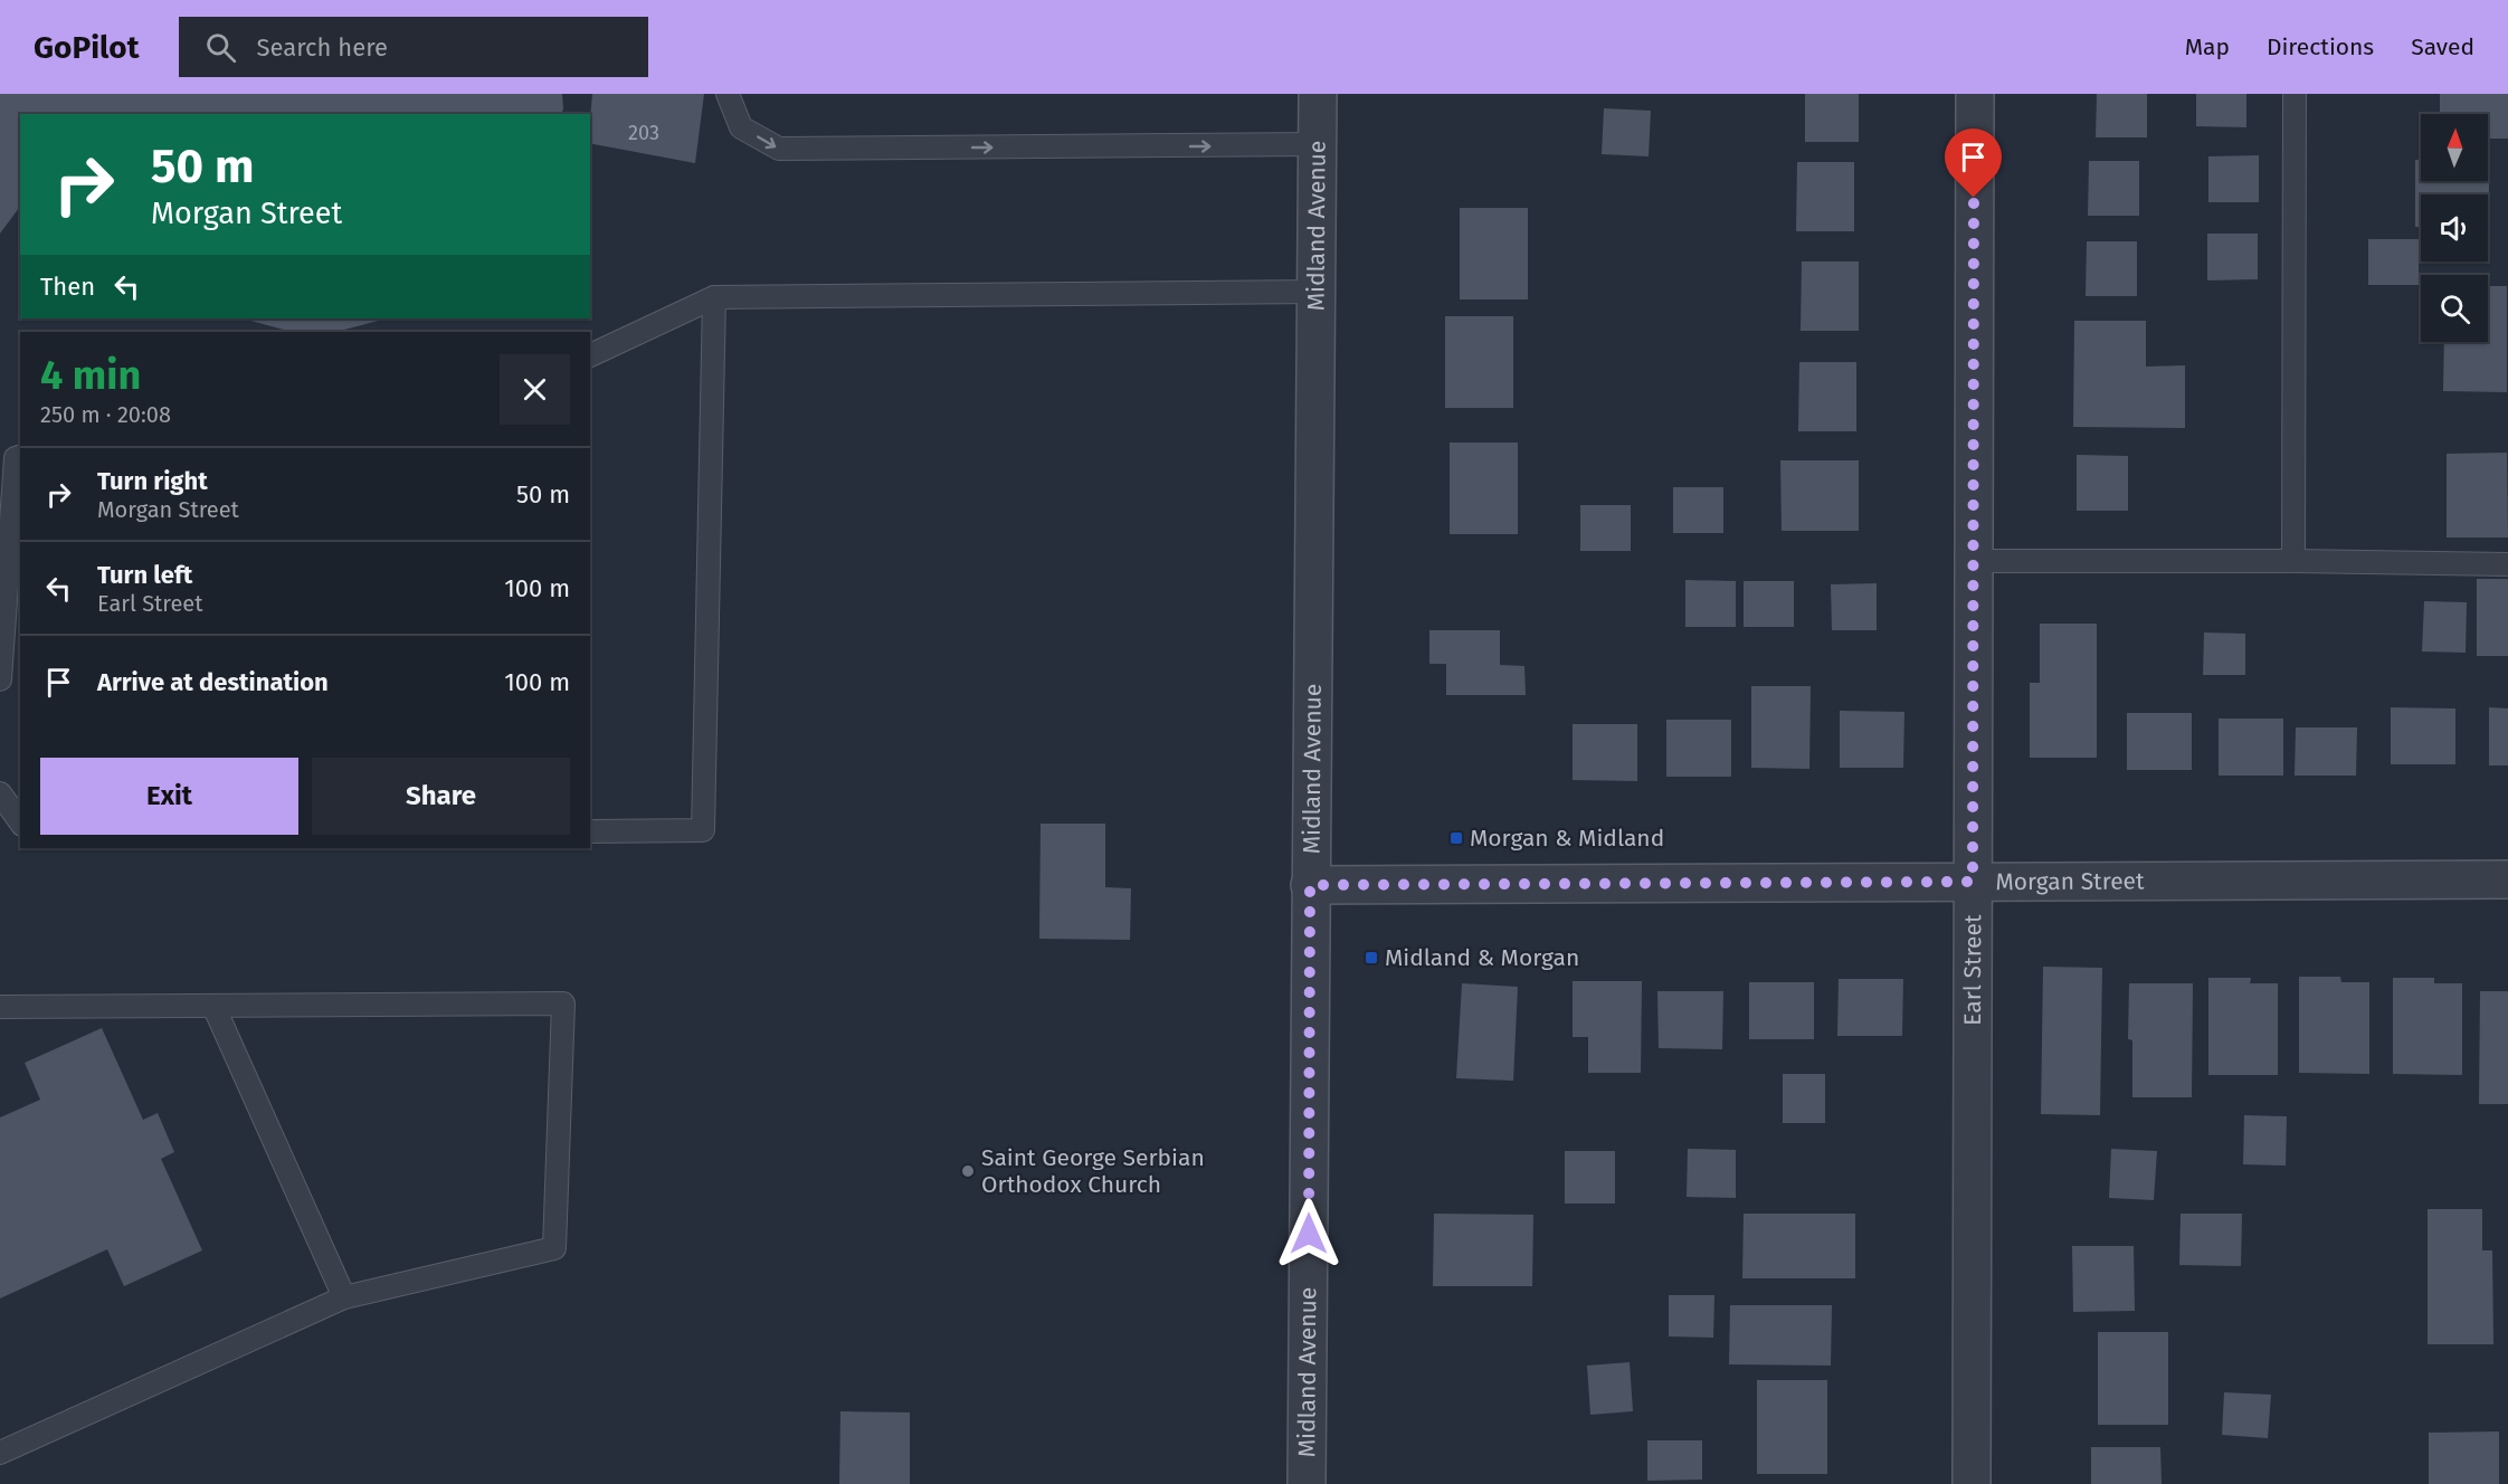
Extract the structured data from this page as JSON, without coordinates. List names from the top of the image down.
{
  "streets": {
    "street": ["Midland Avenue", "Morgan Street", "Earl Street"]
  },
  "crossings": [
    ["Midland Avenue", "Morgan Street"],
    ["Morgan Street", "Earl Street"]
  ],
  "places": {
    "transit": ["Morgan & Midland", "Midland & Morgan"],
    "other": ["Saint George Serbian Orthodox Church"]
  },
  "house_numbers": ["203"],
  "north": "top",
  "page": {
    "header": "GoPilot",
    "search": "Search here",
    "nav": ["Map", "Directions", "Saved"],
    "turn": ["50 m", "Morgan Street"],
    "then": "Then",
    "heading": ["4 min", "250 m · 20:08"],
    "list": [
      {
        "name": "Turn right",
        "note": "Morgan Street",
        "value": "50 m"
      },
      {
        "name": "Turn left",
        "note": "Earl Street",
        "value": "100 m"
      },
      {
        "name": "Arrive at destination",
        "value": "100 m"
      }
    ],
    "buttons": ["Exit", "Share"]
  }
}
